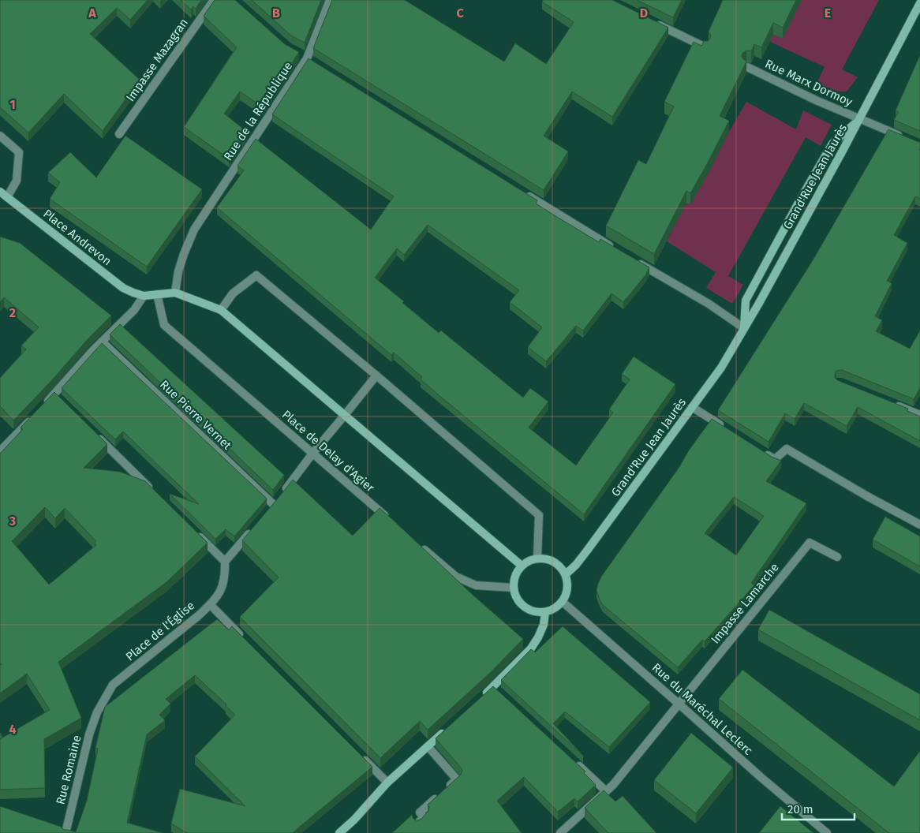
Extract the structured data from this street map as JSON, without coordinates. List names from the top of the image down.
{
  "streets": {
    "main road": ["Grand'Rue Jean Jaurès", "Place Andrevon"],
    "street": [
      "Impasse Mazagran",
      "Rue Marx Dormoy",
      "Rue de la République",
      "Rue Pierre Vernet",
      "Place de Delay d'Agier",
      "Impasse Lamarche",
      "Place de l'Église",
      "Rue du Maréchal Leclerc",
      "Rue Romaine"
    ]
  },
  "crossings": [
    ["Rue Marx Dormoy", "Grand'Rue Jean Jaurès"],
    ["Grand'Rue Jean Jaurès", "Rue du Maréchal Leclerc"],
    ["Rue Pierre Vernet", "Place de Delay d'Agier"],
    ["Impasse Lamarche", "Rue du Maréchal Leclerc"],
    ["Place de l'Église", "Rue Romaine"]
  ],
  "scale_bar": "20 m",
  "grid": {
    "columns": [
      "A",
      "B",
      "C",
      "D",
      "E"
    ],
    "rows": [
      "1",
      "2",
      "3",
      "4"
    ]
  }
}
